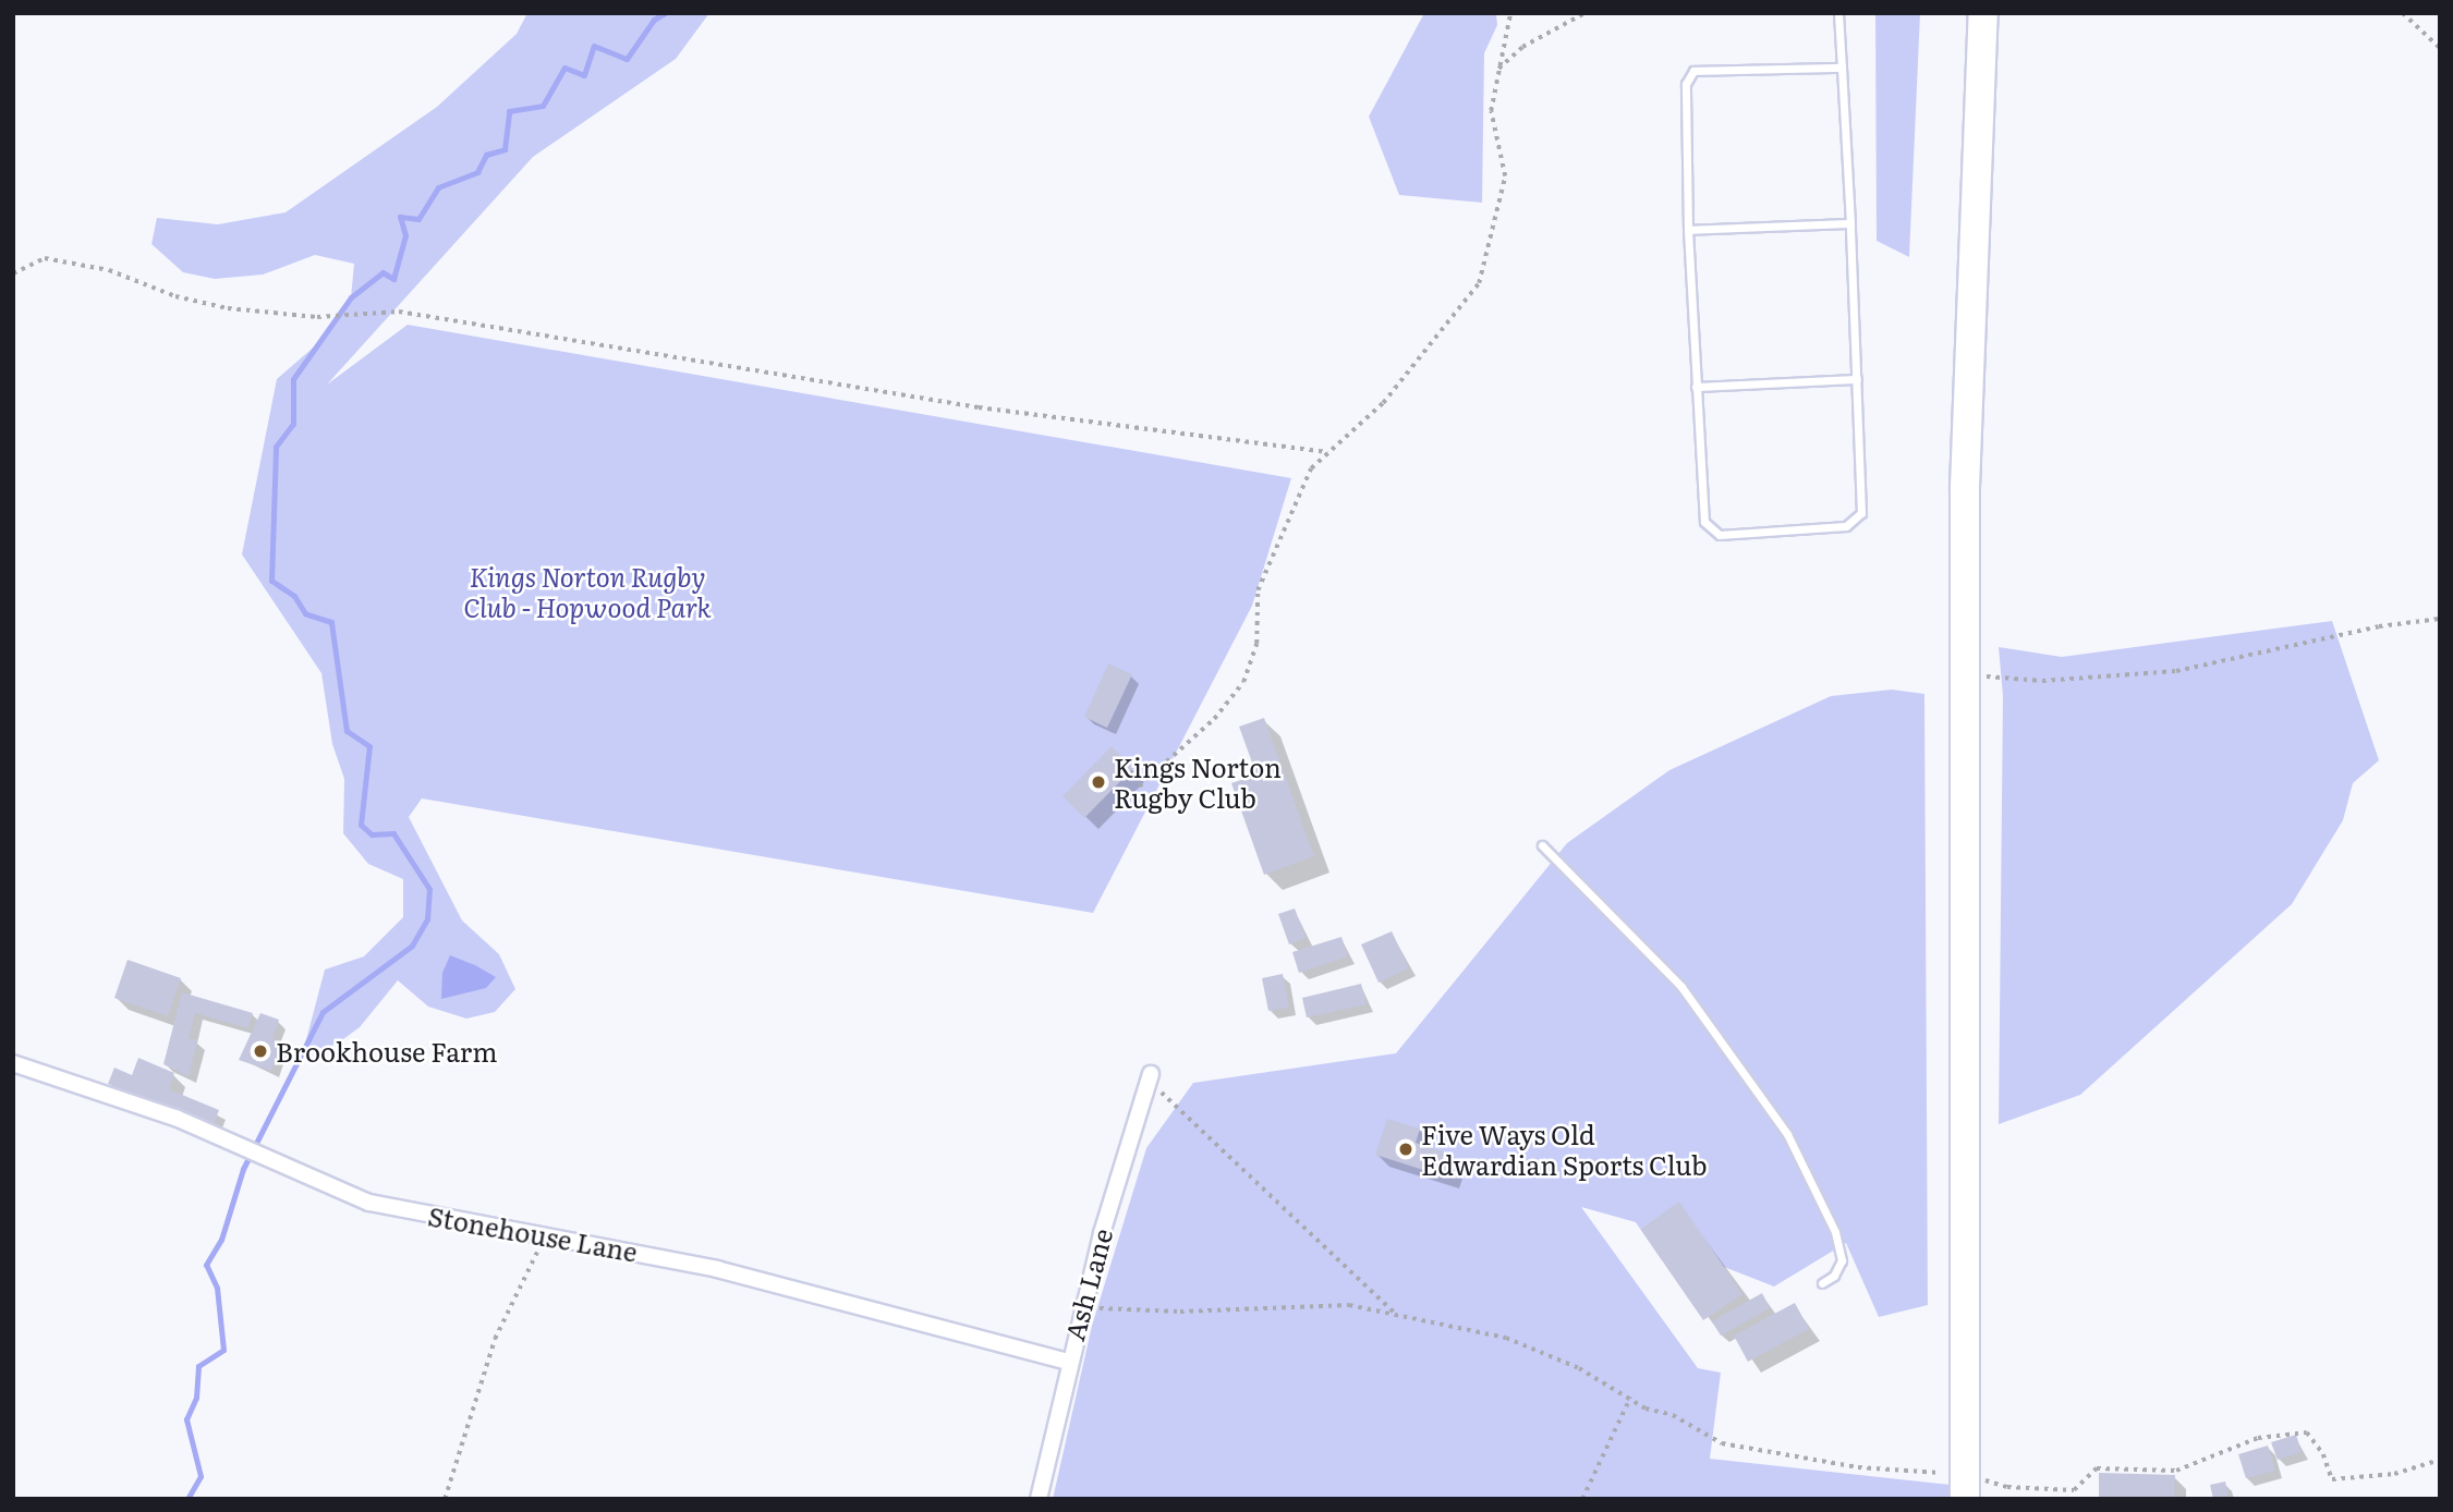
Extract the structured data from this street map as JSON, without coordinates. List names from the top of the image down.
{
  "streets": {
    "street": ["Stonehouse Lane", "Ash Lane"]
  },
  "crossings": [
    ["Stonehouse Lane", "Ash Lane"]
  ],
  "parks": ["Kings Norton Rugby Club - Hopwood Park"],
  "places": ["Kings Norton Rugby Club", "Brookhouse Farm", "Five Ways Old Edwardian Sports Club"]
}
